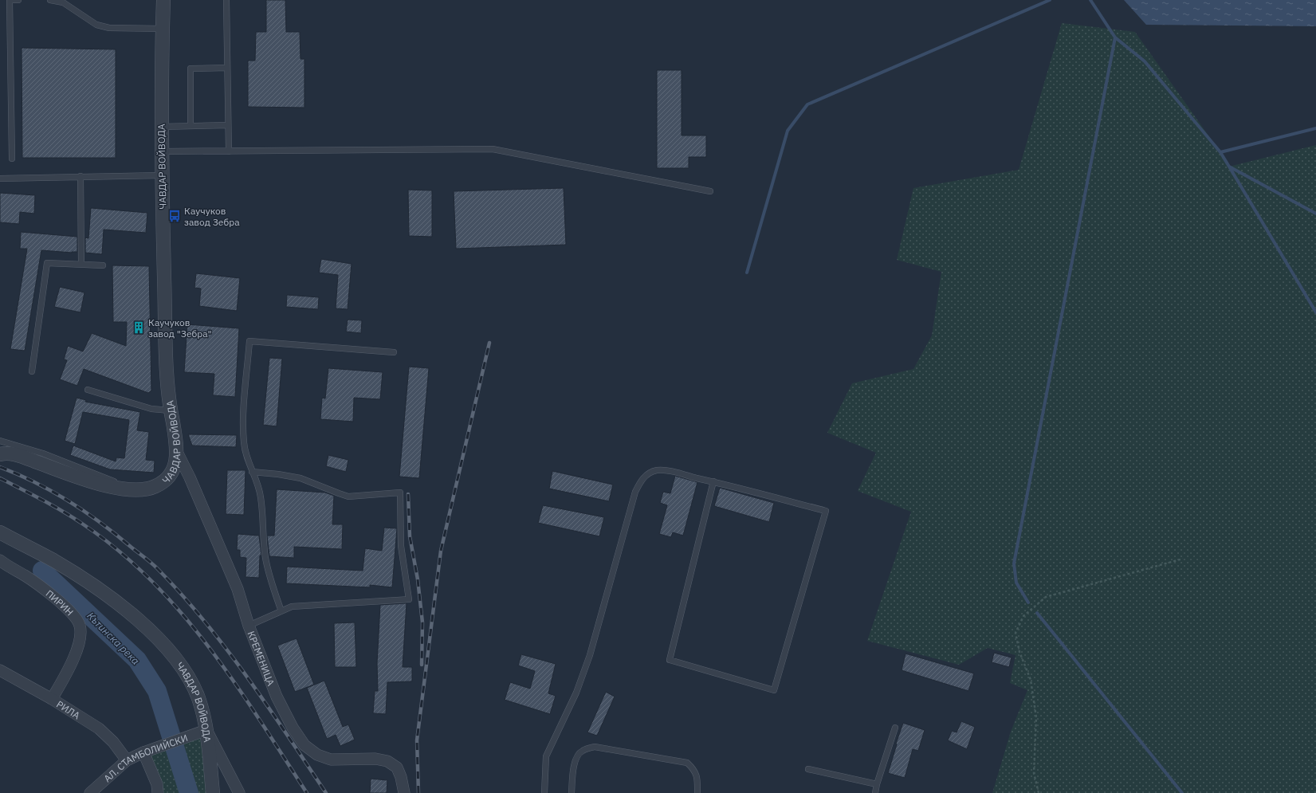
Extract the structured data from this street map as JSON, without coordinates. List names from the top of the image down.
{
  "streets": {
    "street": [
      "ЧАВДАР ВОЙВОДА",
      "ПИРИН",
      "КРЕМЕНИЦА",
      "РИЛА",
      "АЛ. СТАМБОЛИЙСКИ"
    ]
  },
  "crossings": [
    ["ЧАВДАР ВОЙВОДА", "КРЕМЕНИЦА"],
    ["ЧАВДАР ВОЙВОДА", "АЛ. СТАМБОЛИЙСКИ"],
    ["ПИРИН", "РИЛА"],
    ["РИЛА", "АЛ. СТАМБОЛИЙСКИ"]
  ],
  "water": ["Кътинска река"],
  "places": {
    "bus stop": ["Каучуков завод Зебра"],
    "building": ["Каучуков завод \"Зебра\""]
  }
}
